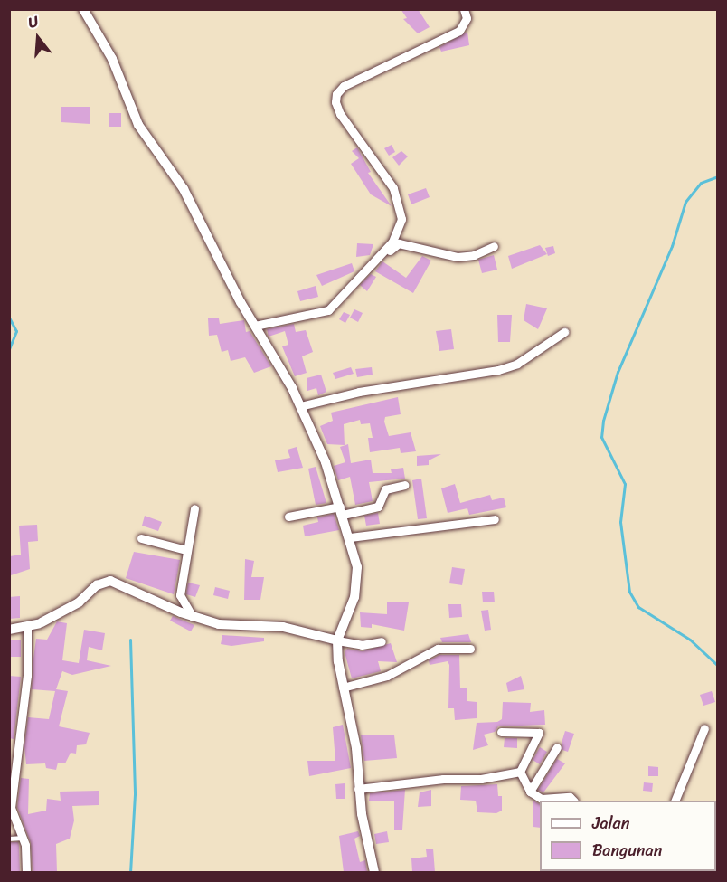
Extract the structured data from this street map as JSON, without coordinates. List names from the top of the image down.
{
  "legend": ["Jalan", "Bangunan"],
  "north": "top"
}
